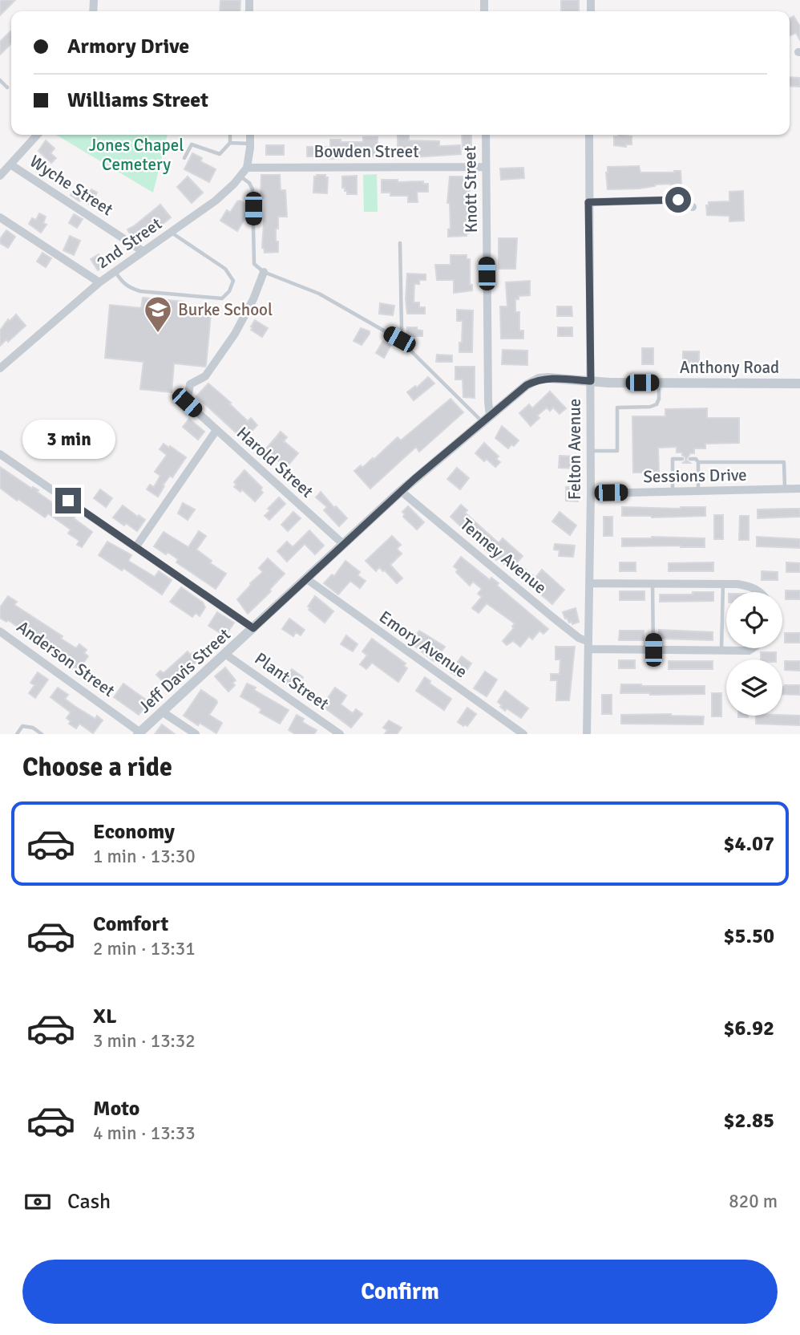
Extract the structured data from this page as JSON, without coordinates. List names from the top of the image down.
{
  "streets": {
    "street": [
      "Bowden Street",
      "Wyche Street",
      "Knott Street",
      "2nd Street",
      "Anthony Road",
      "Felton Avenue",
      "Harold Street",
      "Sessions Drive",
      "Tenney Avenue",
      "Emory Avenue",
      "Anderson Street",
      "Jeff Davis Street",
      "Plant Street"
    ]
  },
  "crossings": [
    ["Bowden Street", "Knott Street"],
    ["Bowden Street", "2nd Street"],
    ["Wyche Street", "2nd Street"],
    ["Knott Street", "Jeff Davis Street"],
    ["Anthony Road", "Felton Avenue"],
    ["Anthony Road", "Jeff Davis Street"],
    ["Felton Avenue", "Sessions Drive"],
    ["Felton Avenue", "Tenney Avenue"],
    ["Felton Avenue", "Jeff Davis Street"],
    ["Harold Street", "Jeff Davis Street"],
    ["Tenney Avenue", "Jeff Davis Street"],
    ["Emory Avenue", "Jeff Davis Street"],
    ["Anderson Street", "Jeff Davis Street"],
    ["Jeff Davis Street", "Plant Street"]
  ],
  "parks": ["Jones Chapel Cemetery"],
  "places": {
    "school or university": ["Burke School"]
  },
  "page": {
    "banner": ["Armory Drive", "Williams Street"],
    "bubble": "3 min",
    "heading": "Choose a ride",
    "list": [
      {
        "name": "Economy",
        "note": "1 min · 13:30",
        "value": "$4.07"
      },
      {
        "name": "Comfort",
        "note": "2 min · 13:31",
        "value": "$5.50"
      },
      {
        "name": "XL",
        "note": "3 min · 13:32",
        "value": "$6.92"
      },
      {
        "name": "Moto",
        "note": "4 min · 13:33",
        "value": "$2.85"
      }
    ],
    "pay": ["Cash", "820 m"],
    "buttons": "Confirm"
  }
}
